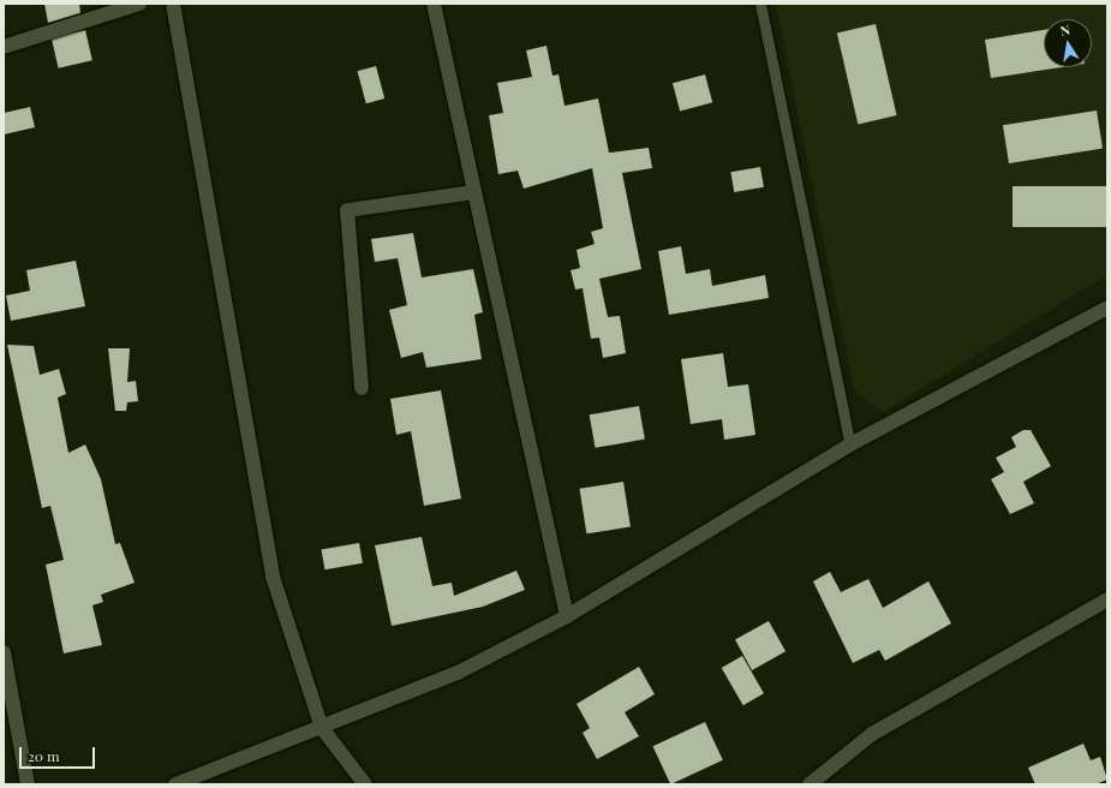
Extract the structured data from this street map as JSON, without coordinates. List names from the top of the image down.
{
  "scale_bar": "20 m",
  "north": "top"
}
